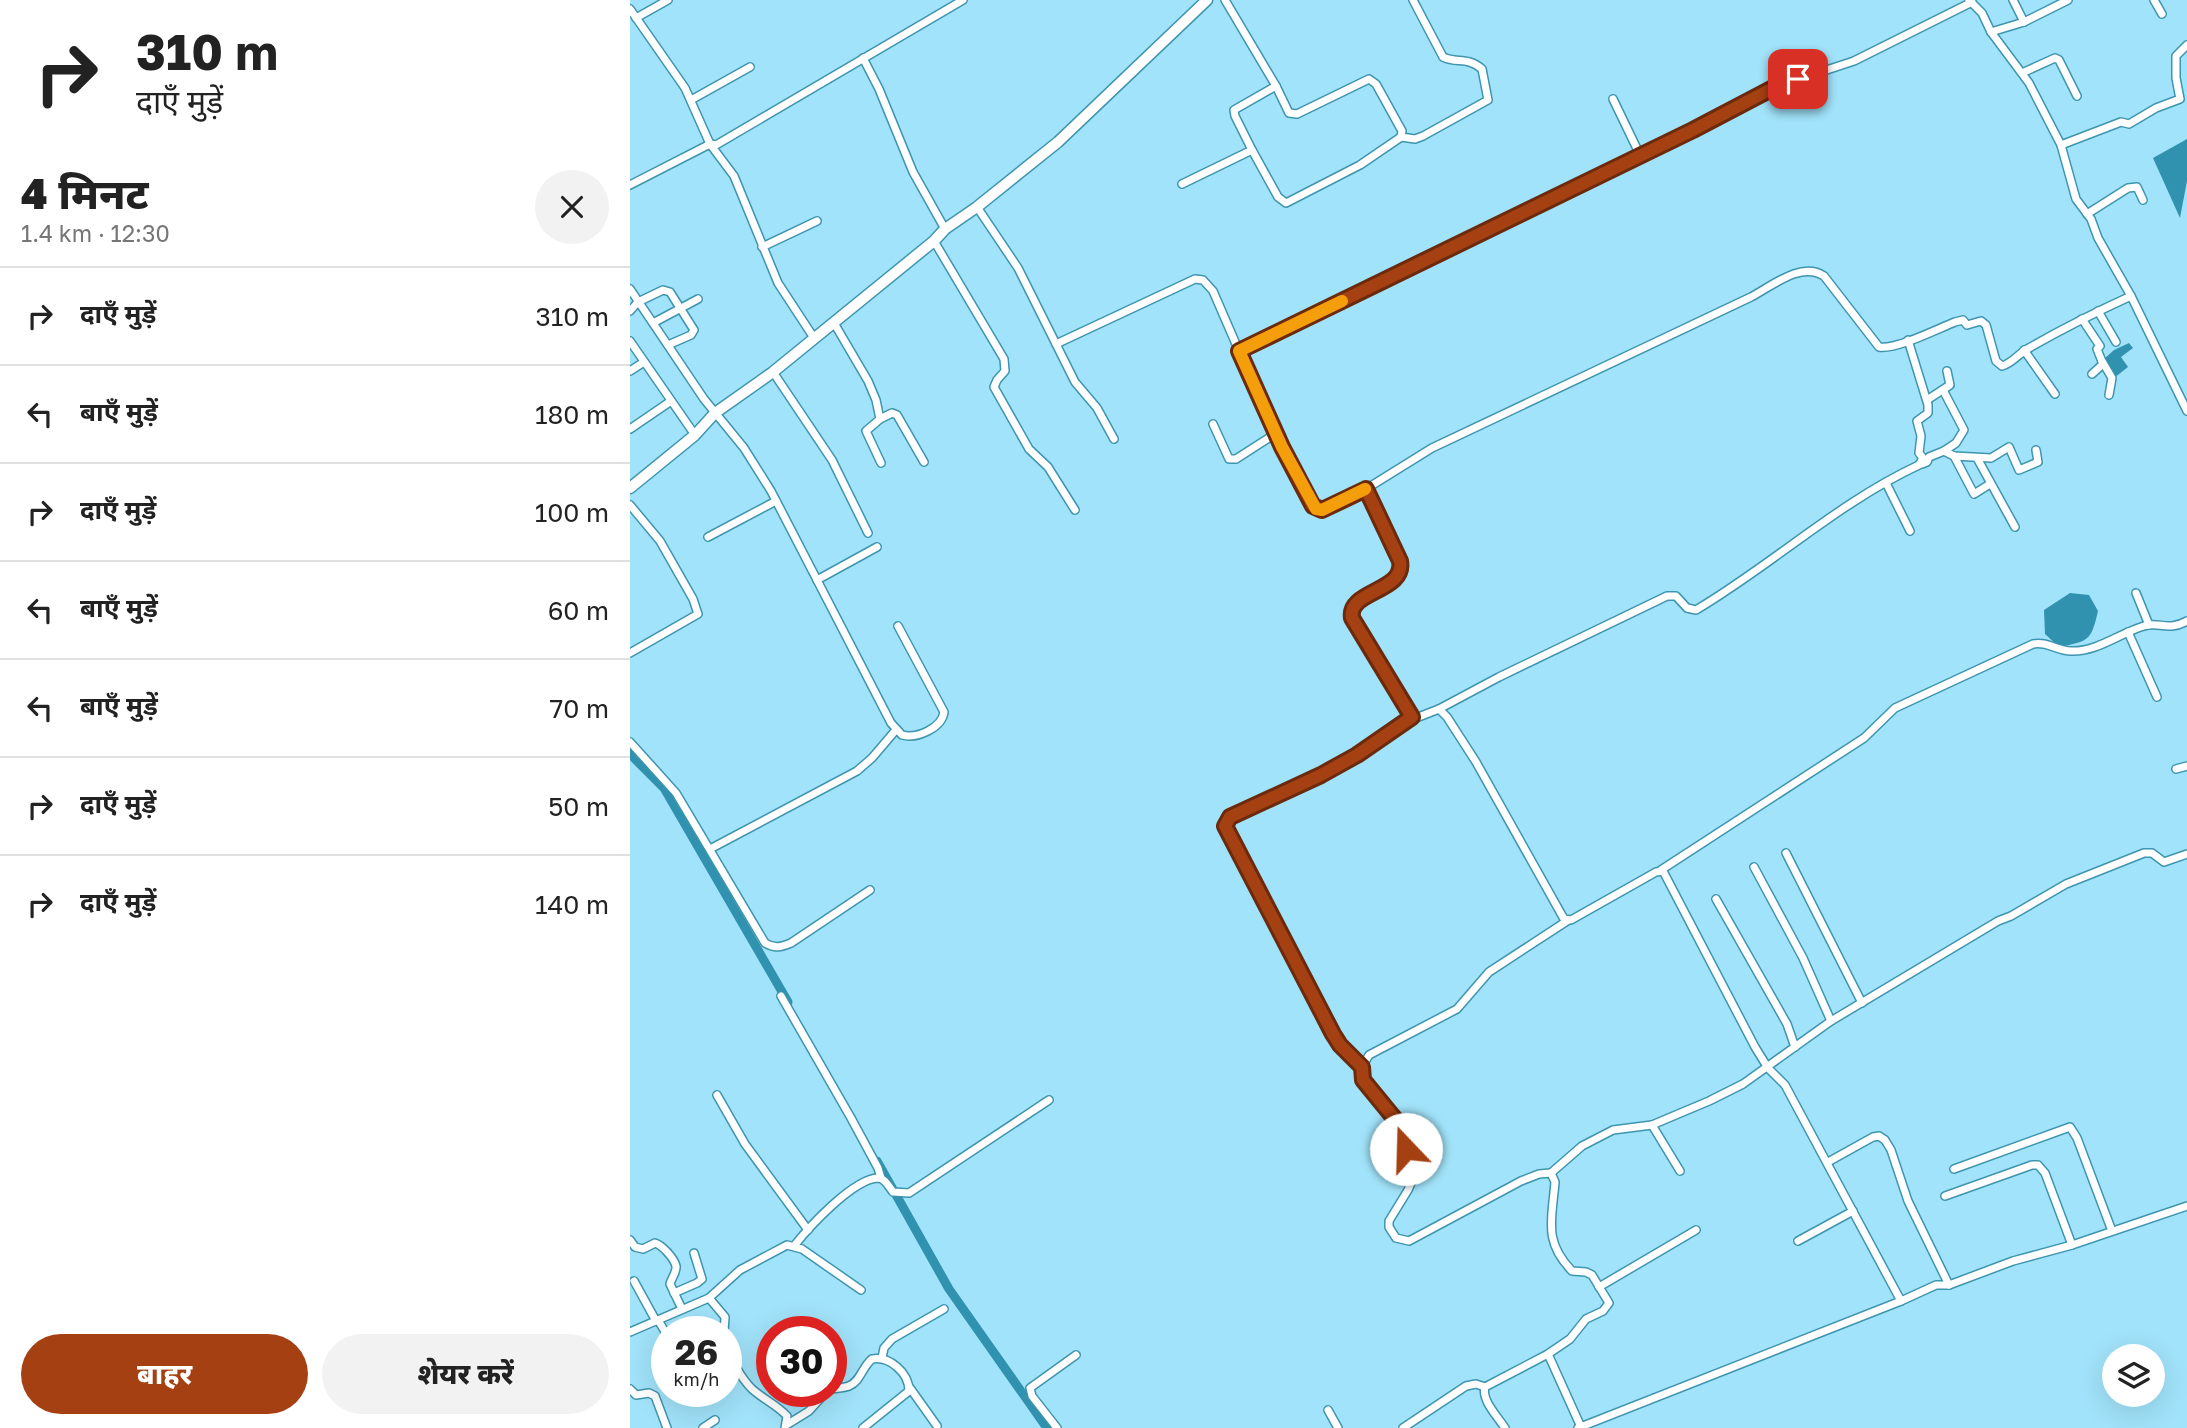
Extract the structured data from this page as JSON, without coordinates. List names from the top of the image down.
{
  "page": {
    "turn": ["310 m", "दाएँ मुड़ें"],
    "heading": ["4 मिनट", "1.4 km · 12:30"],
    "list": [
      {
        "name": "दाएँ मुड़ें",
        "value": "310 m"
      },
      {
        "name": "बाएँ मुड़ें",
        "value": "180 m"
      },
      {
        "name": "दाएँ मुड़ें",
        "value": "100 m"
      },
      {
        "name": "बाएँ मुड़ें",
        "value": "60 m"
      },
      {
        "name": "बाएँ मुड़ें",
        "value": "70 m"
      },
      {
        "name": "दाएँ मुड़ें",
        "value": "50 m"
      },
      {
        "name": "दाएँ मुड़ें",
        "value": "140 m"
      }
    ],
    "speed": "26 km/h",
    "limit": "30",
    "buttons": ["बाहर", "शेयर करें"]
  }
}
